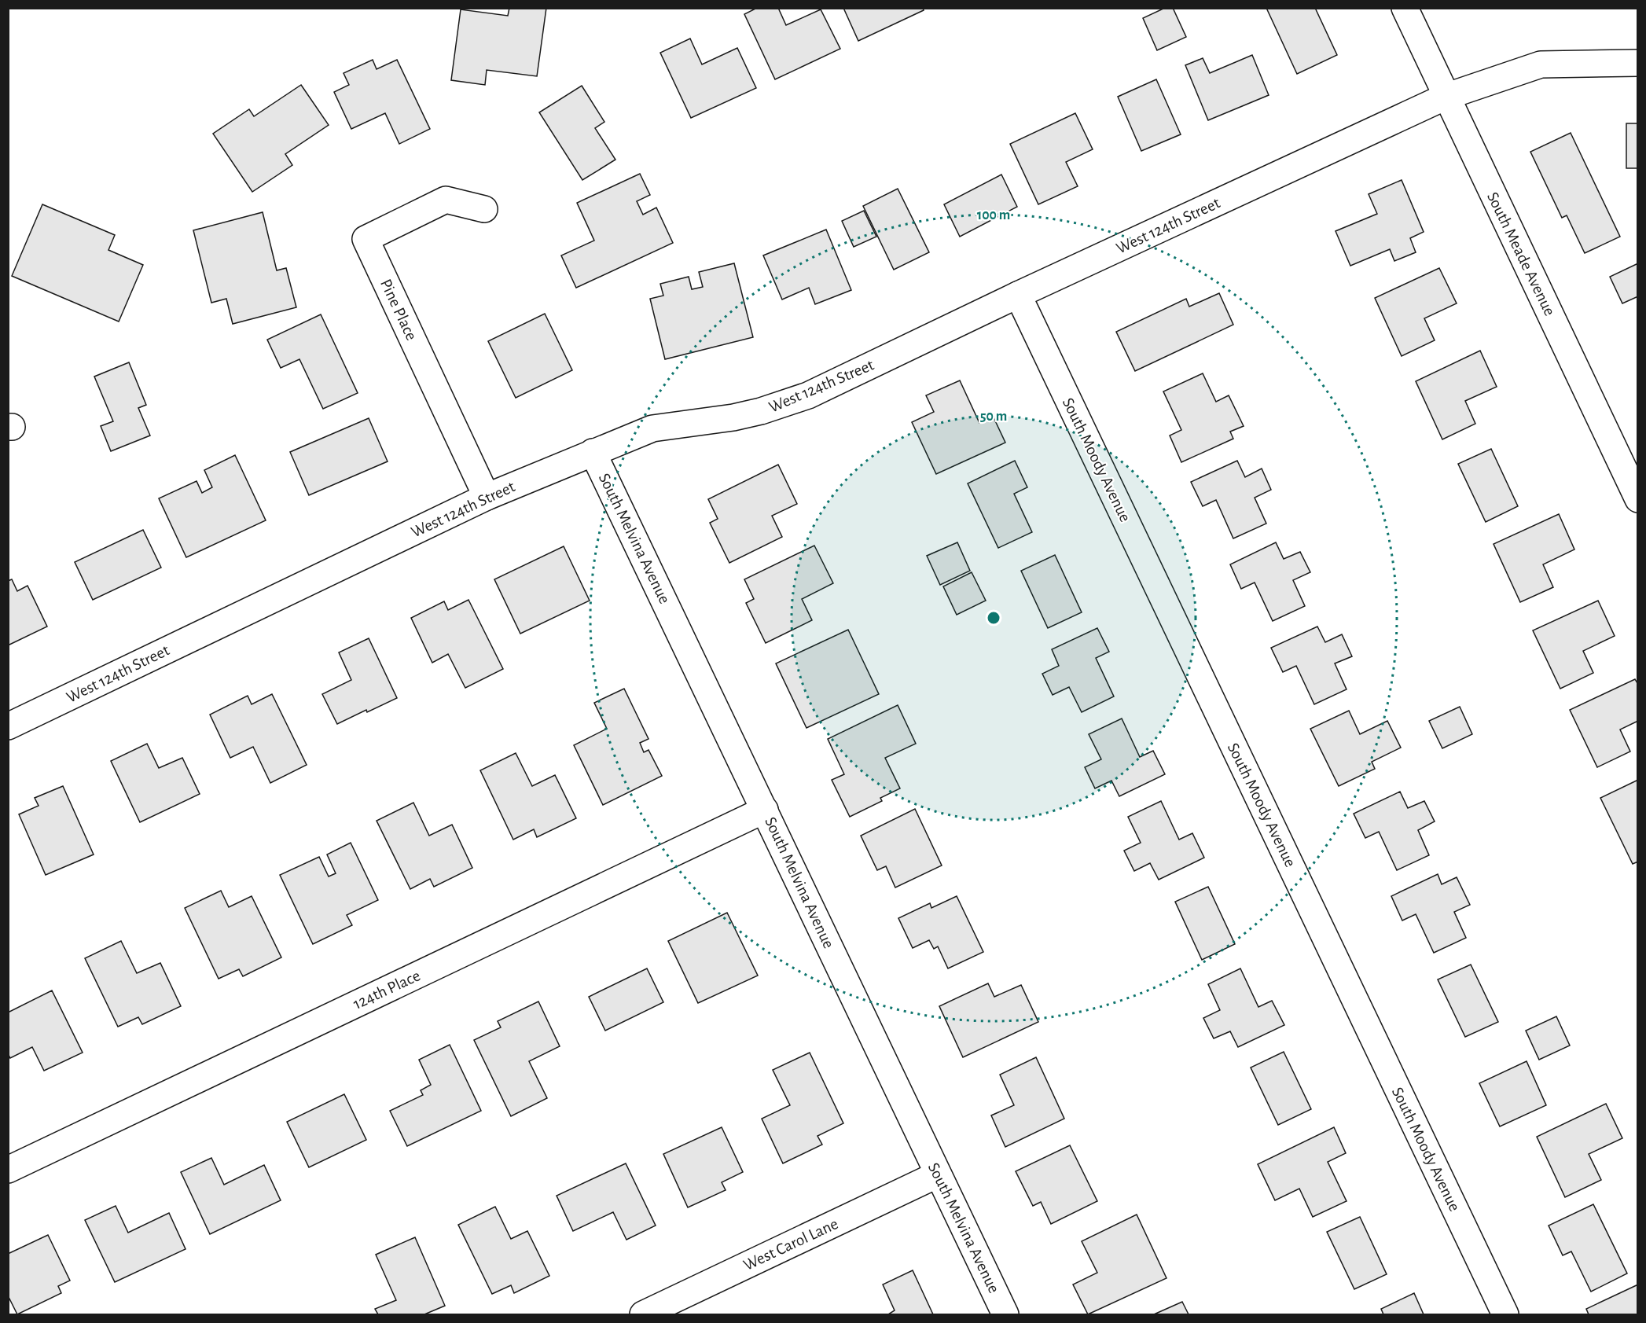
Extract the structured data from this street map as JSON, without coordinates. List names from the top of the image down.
{
  "streets": {
    "street": [
      "West 124th Street",
      "South Meade Avenue",
      "Pine Place",
      "South Moody Avenue",
      "South Melvina Avenue",
      "124th Place",
      "West Carol Lane"
    ]
  },
  "crossings": [
    ["West 124th Street", "South Meade Avenue"],
    ["West 124th Street", "Pine Place"],
    ["West 124th Street", "South Moody Avenue"],
    ["West 124th Street", "South Melvina Avenue"],
    ["South Melvina Avenue", "124th Place"],
    ["South Melvina Avenue", "West Carol Lane"]
  ],
  "rings": ["100 m", "50 m"]
}
